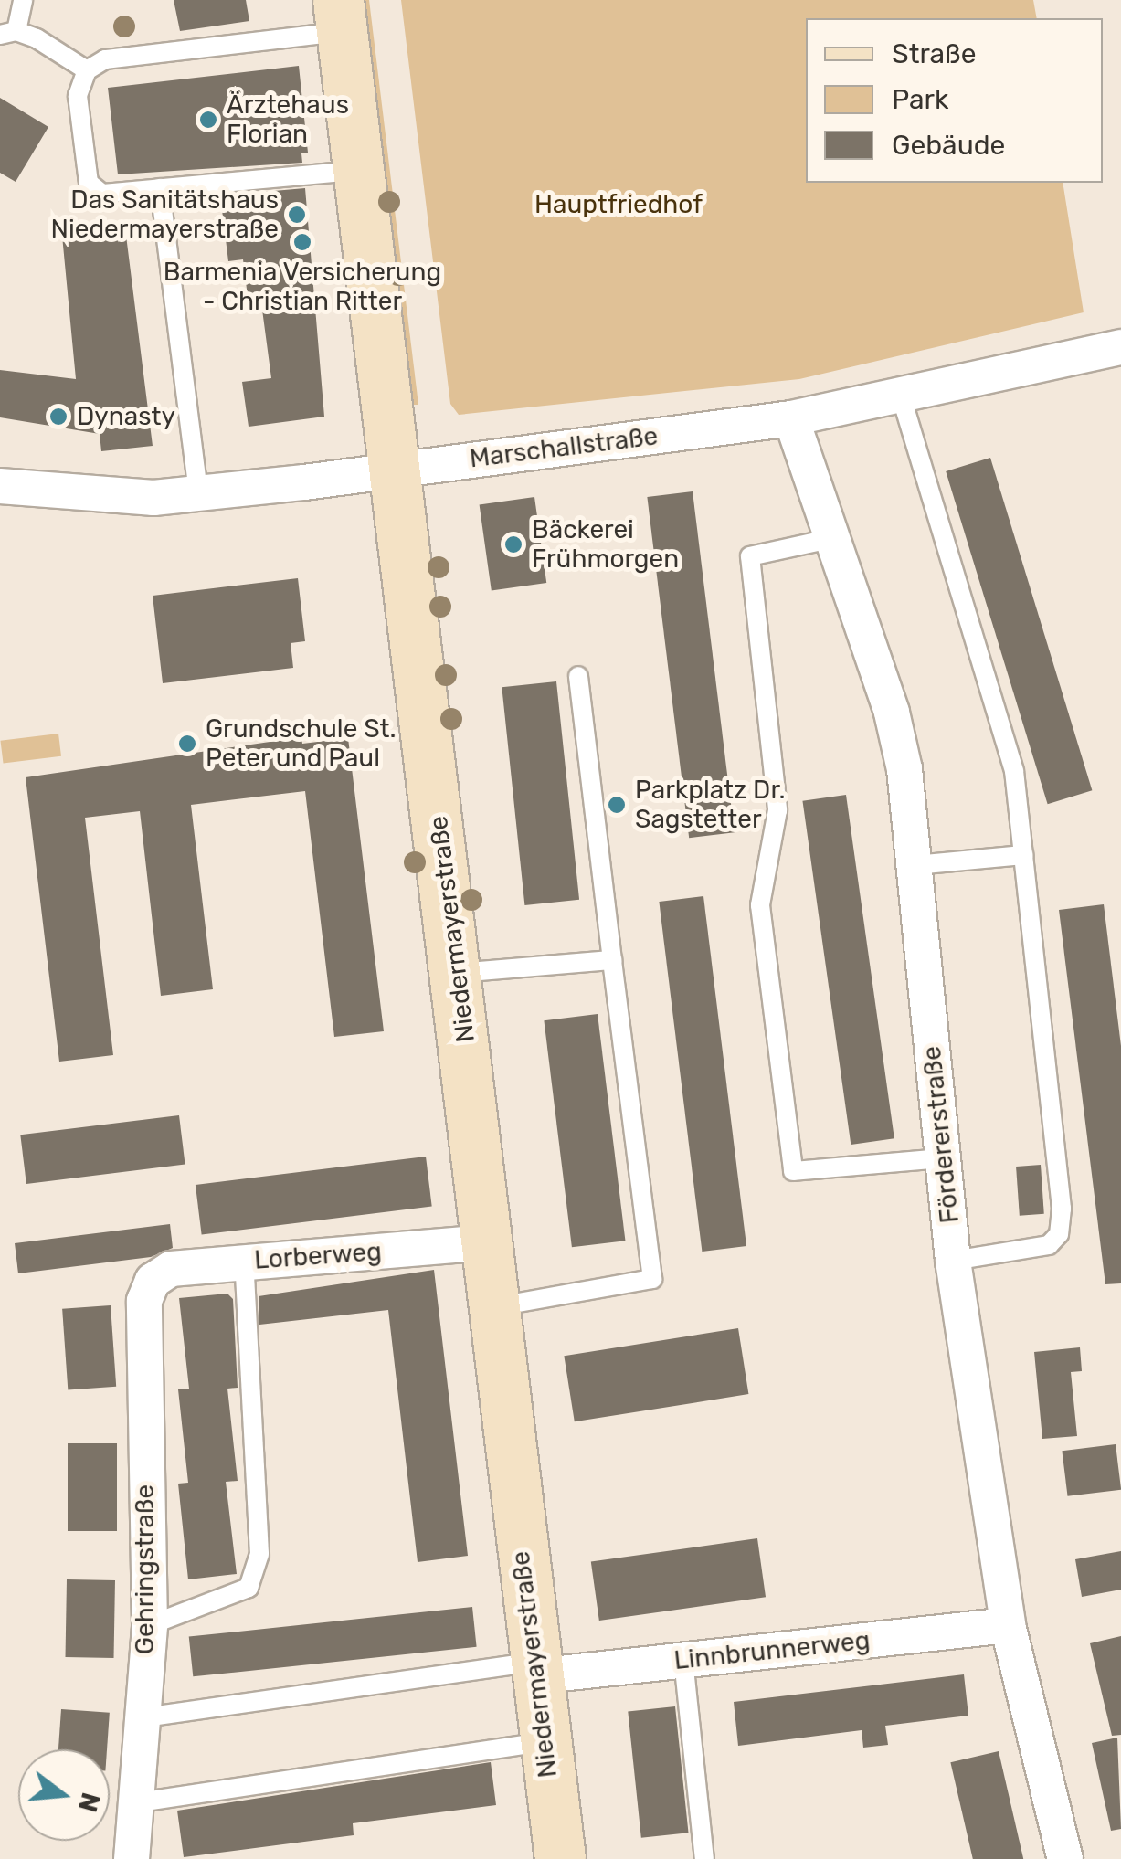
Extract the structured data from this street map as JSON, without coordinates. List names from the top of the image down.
{
  "streets": {
    "main road": ["Niedermayerstraße"],
    "street": [
      "Marschallstraße",
      "Fördererstraße",
      "Lorberweg",
      "Gehringstraße",
      "Linnbrunnerweg"
    ]
  },
  "crossings": [
    ["Marschallstraße", "Niedermayerstraße"],
    ["Marschallstraße", "Fördererstraße"],
    ["Niedermayerstraße", "Lorberweg"],
    ["Niedermayerstraße", "Linnbrunnerweg"],
    ["Fördererstraße", "Linnbrunnerweg"],
    ["Lorberweg", "Gehringstraße"]
  ],
  "parks": ["Hauptfriedhof"],
  "places": [
    "Ärztehaus Florian",
    "Das Sanitätshaus Niedermayerstraße",
    "Barmenia Versicherung - Christian Ritter",
    "Dynasty",
    "Bäckerei Frühmorgen",
    "Grundschule St. Peter und Paul",
    "Parkplatz Dr. Sagstetter"
  ],
  "legend": ["Straße", "Park", "Gebäude"],
  "north": "right"
}
